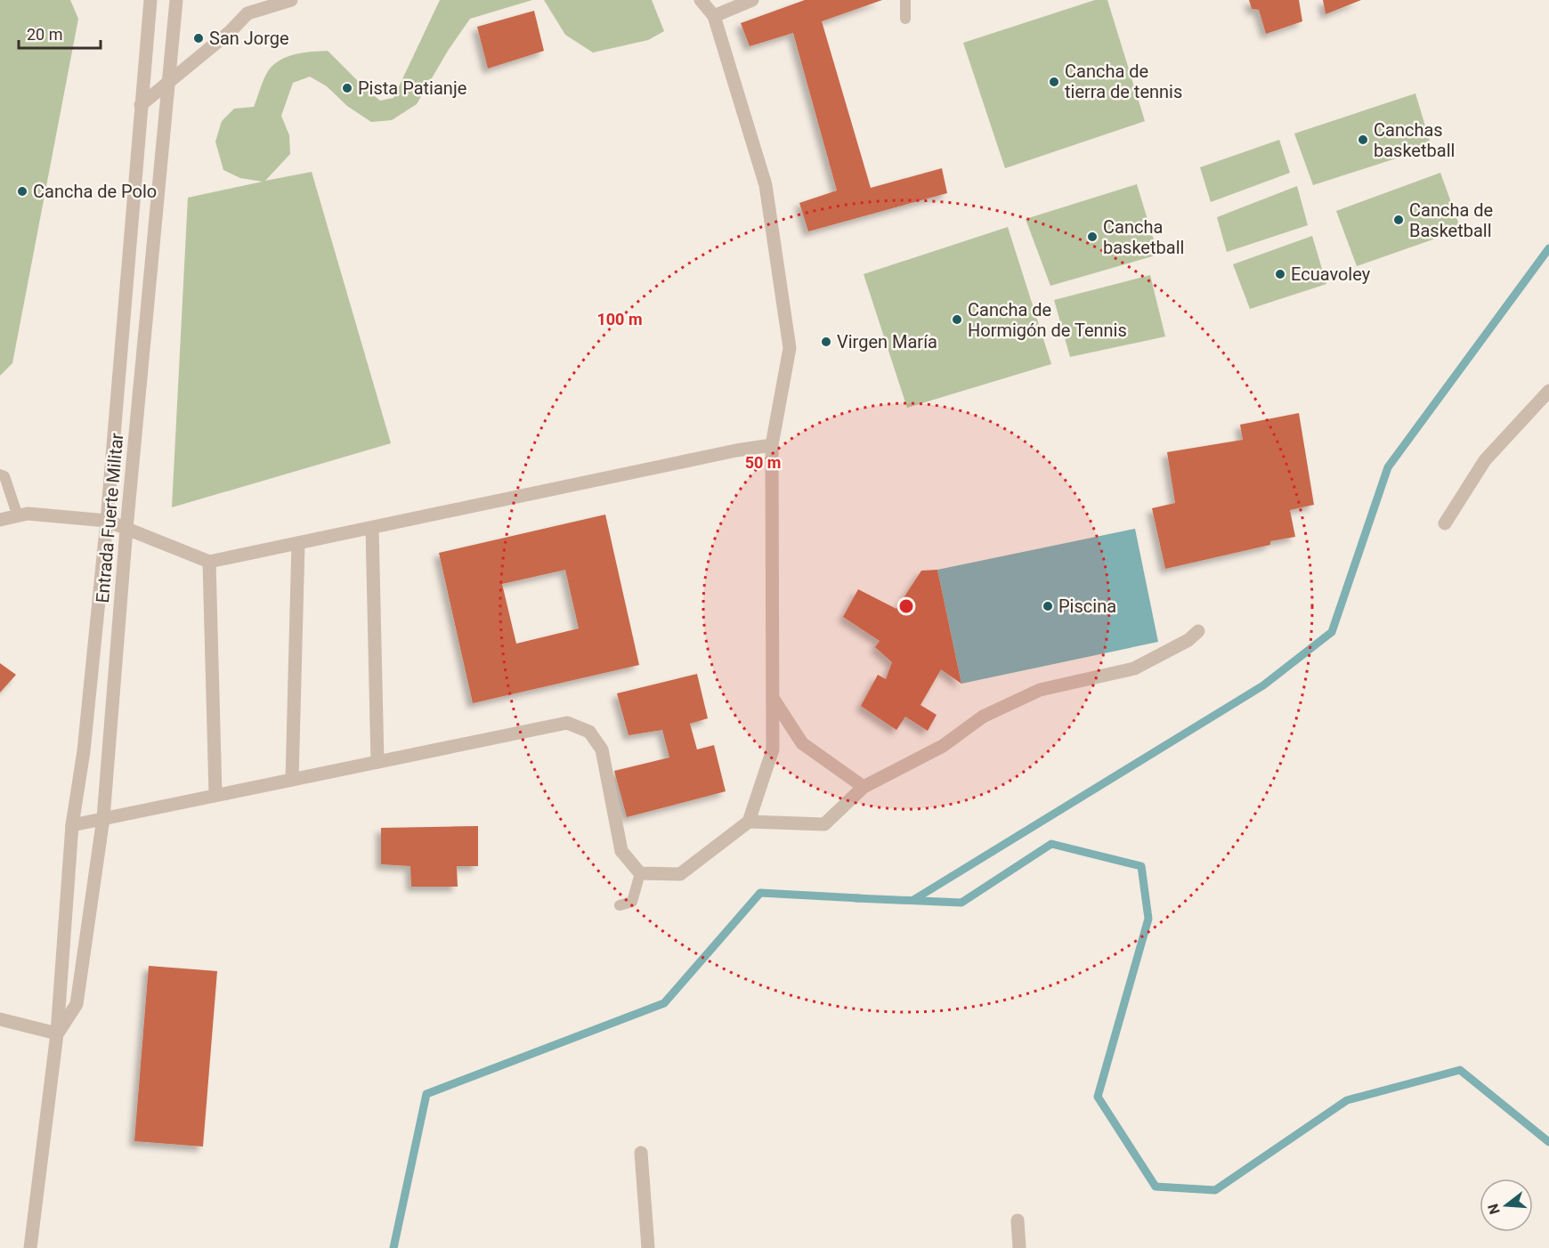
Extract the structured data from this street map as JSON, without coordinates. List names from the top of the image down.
{
  "streets": {
    "street": ["Entrada Fuerte Militar"]
  },
  "places": [
    "San Jorge",
    "Cancha de tierra de tennis",
    "Pista Patianje",
    "Canchas basketball",
    "Cancha de Polo",
    "Cancha de Basketball",
    "Cancha basketball",
    "Ecuavoley",
    "Cancha de Hormigón de Tennis",
    "Virgen María",
    "Piscina"
  ],
  "scale_bar": "20 m",
  "north": "left",
  "rings": ["100 m", "50 m"]
}
